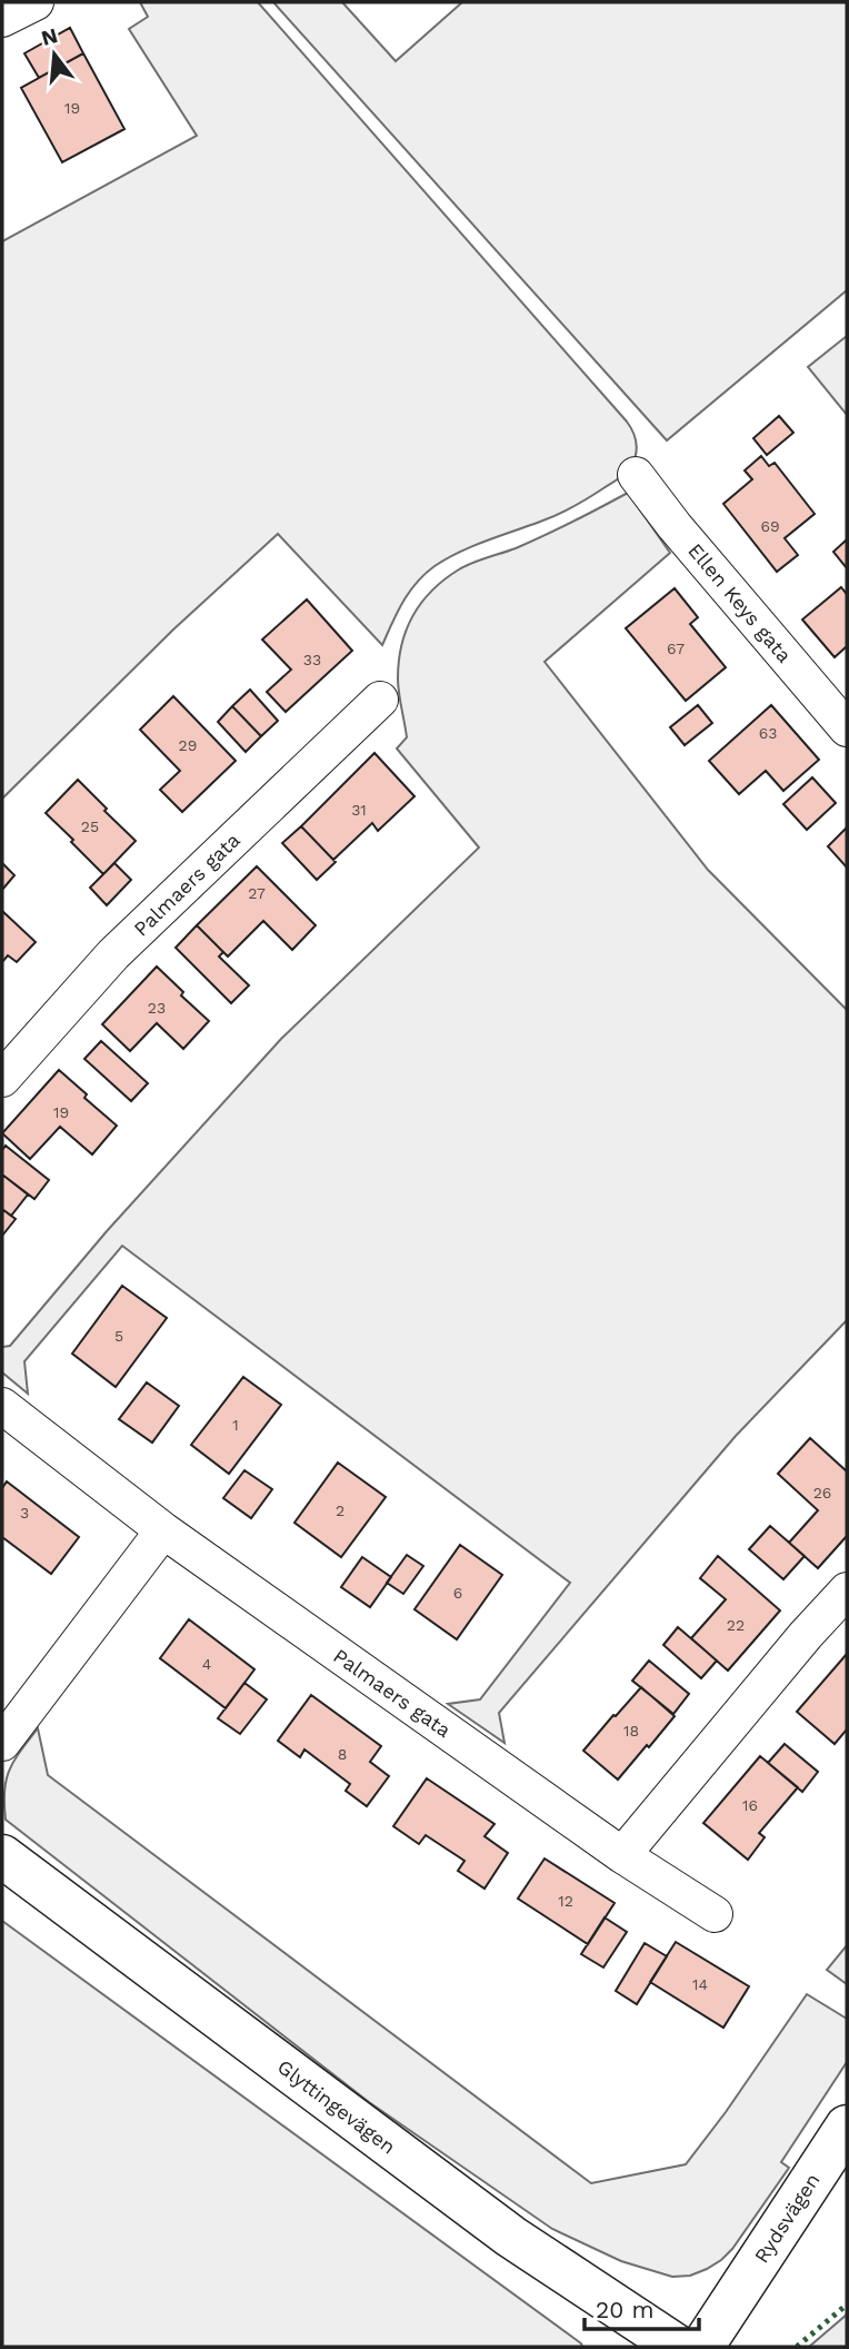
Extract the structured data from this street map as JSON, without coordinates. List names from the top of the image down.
{
  "streets": {
    "street": [
      "Ellen Keys gata",
      "Palmaers gata",
      "Glyttingevägen",
      "Rydsvägen"
    ]
  },
  "house_numbers": [
    "19",
    "69",
    "67",
    "33",
    "63",
    "29",
    "31",
    "25",
    "27",
    "23",
    "19",
    "5",
    "1",
    "26",
    "2",
    "3",
    "6",
    "22",
    "4",
    "18",
    "8",
    "16",
    "12",
    "14"
  ],
  "scale_bar": "20 m",
  "north": "top"
}
